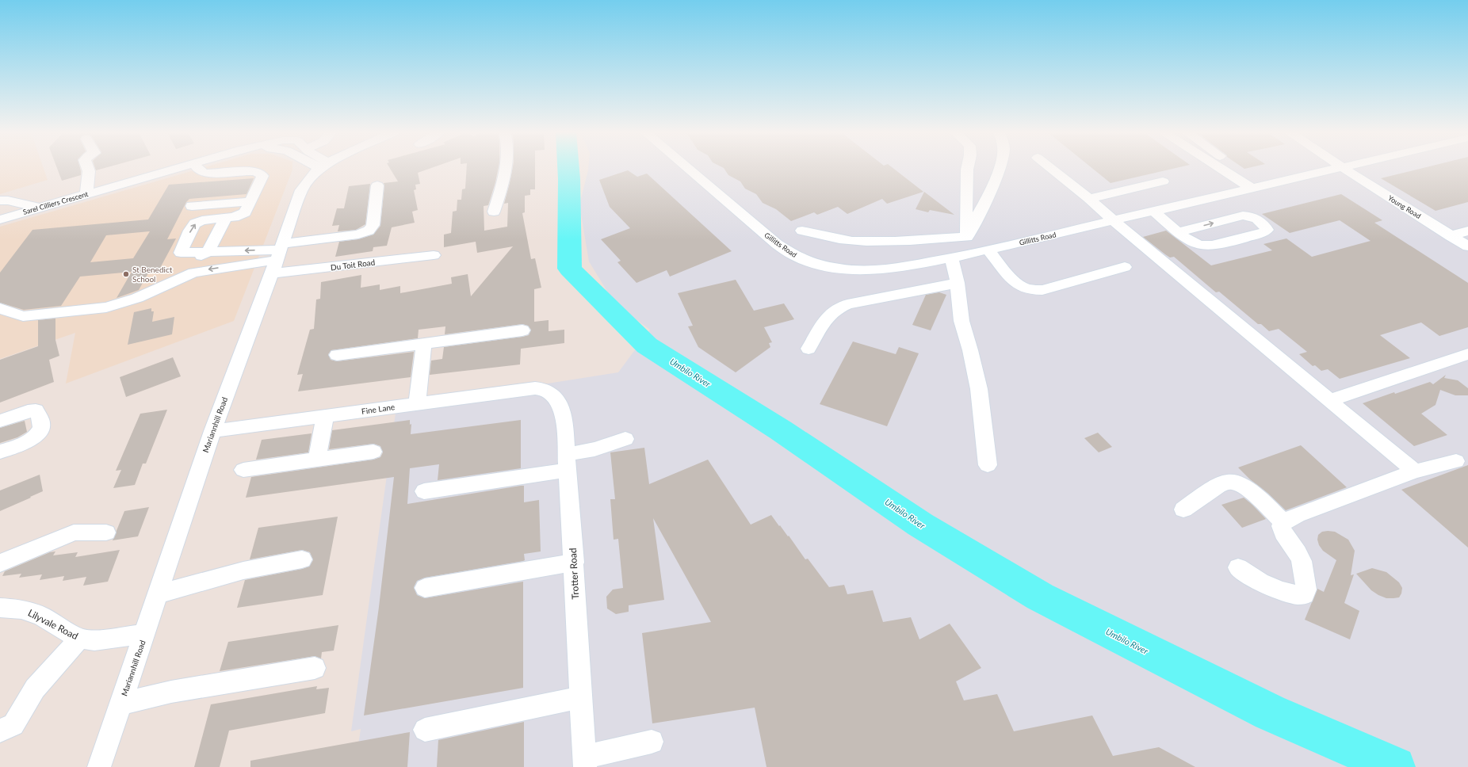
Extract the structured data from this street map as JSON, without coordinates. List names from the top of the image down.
{
  "streets": {
    "street": [
      "Sarel Cilliers Crescent",
      "Young Road",
      "Gillitts Road",
      "Du Toit Road",
      "Fine Lane",
      "Mariannhill Road",
      "Trotter Road",
      "Lilyvale Road"
    ]
  },
  "crossings": [
    ["Du Toit Road", "Mariannhill Road"],
    ["Fine Lane", "Mariannhill Road"],
    ["Fine Lane", "Trotter Road"],
    ["Mariannhill Road", "Lilyvale Road"]
  ],
  "water": ["Umbilo River"],
  "places": ["St Benedict School"]
}
